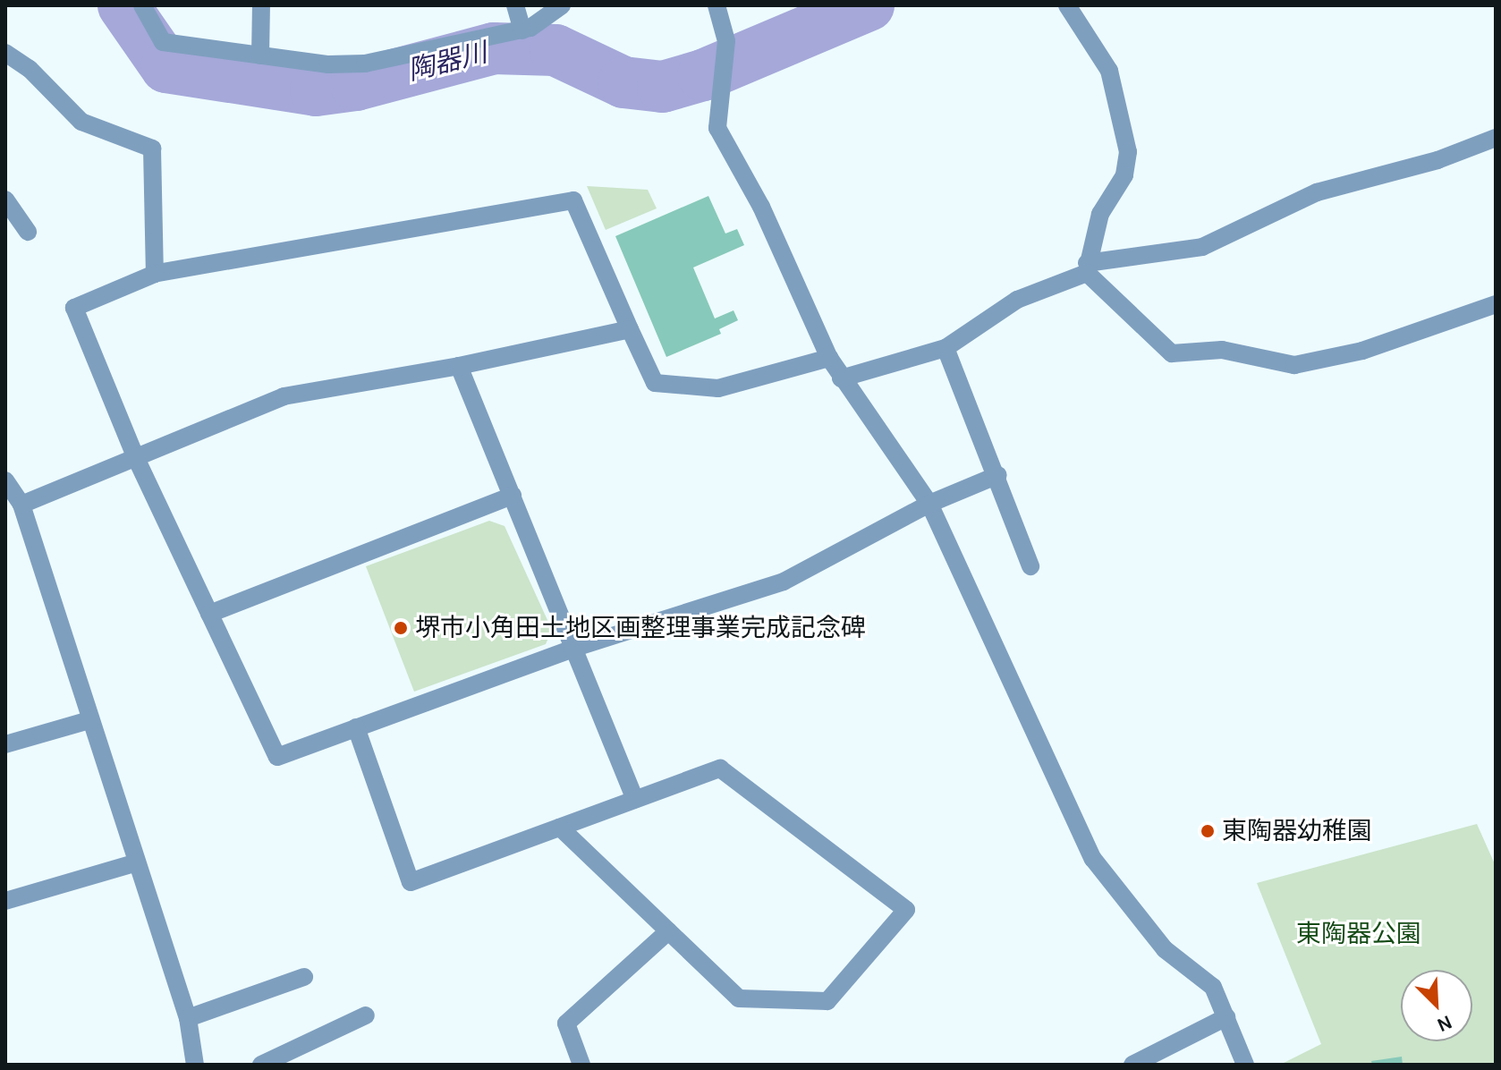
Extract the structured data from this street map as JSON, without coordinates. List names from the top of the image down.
{
  "water": ["陶器川"],
  "parks": ["東陶器公園"],
  "places": ["堺市小角田土地区画整理事業完成記念碑", "東陶器幼稚園"],
  "north": "bottom right"
}
